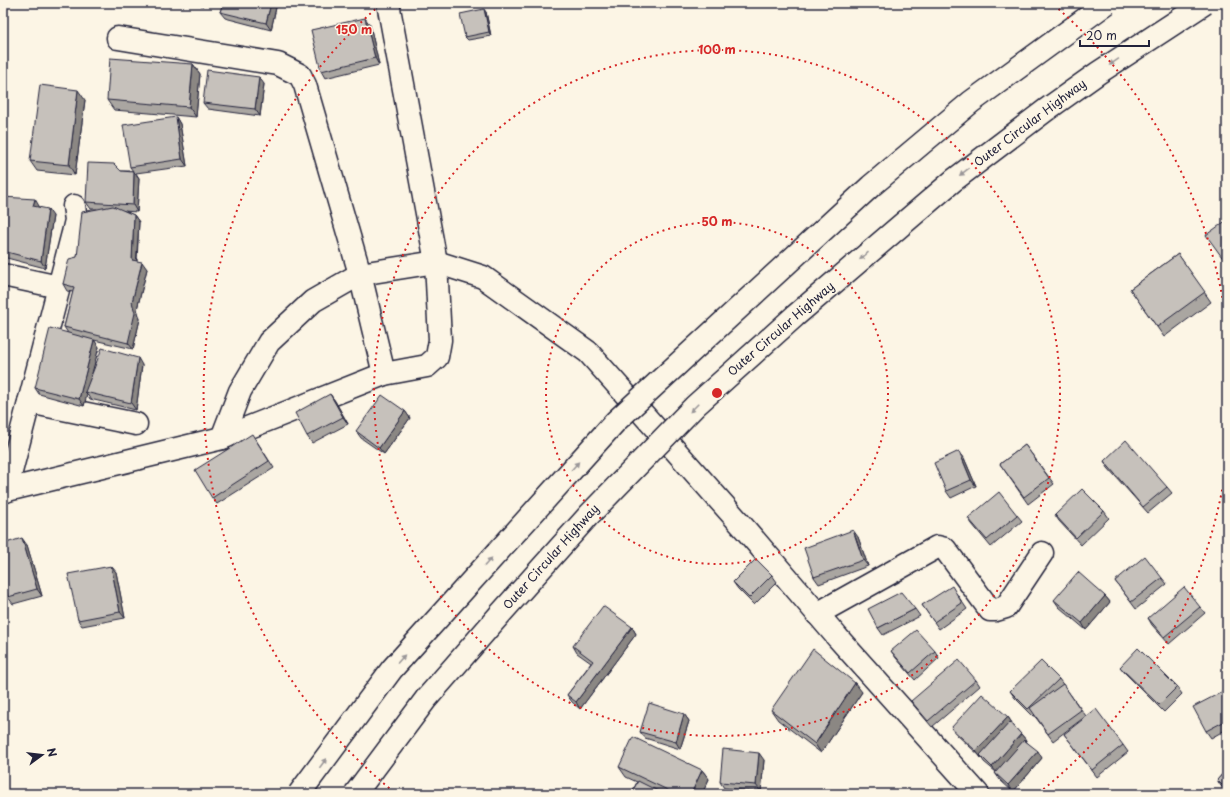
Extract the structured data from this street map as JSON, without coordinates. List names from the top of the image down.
{
  "streets": {
    "main road": ["Outer Circular Highway"]
  },
  "scale_bar": "20 m",
  "north": "right",
  "rings": ["150 m", "100 m", "50 m"]
}
